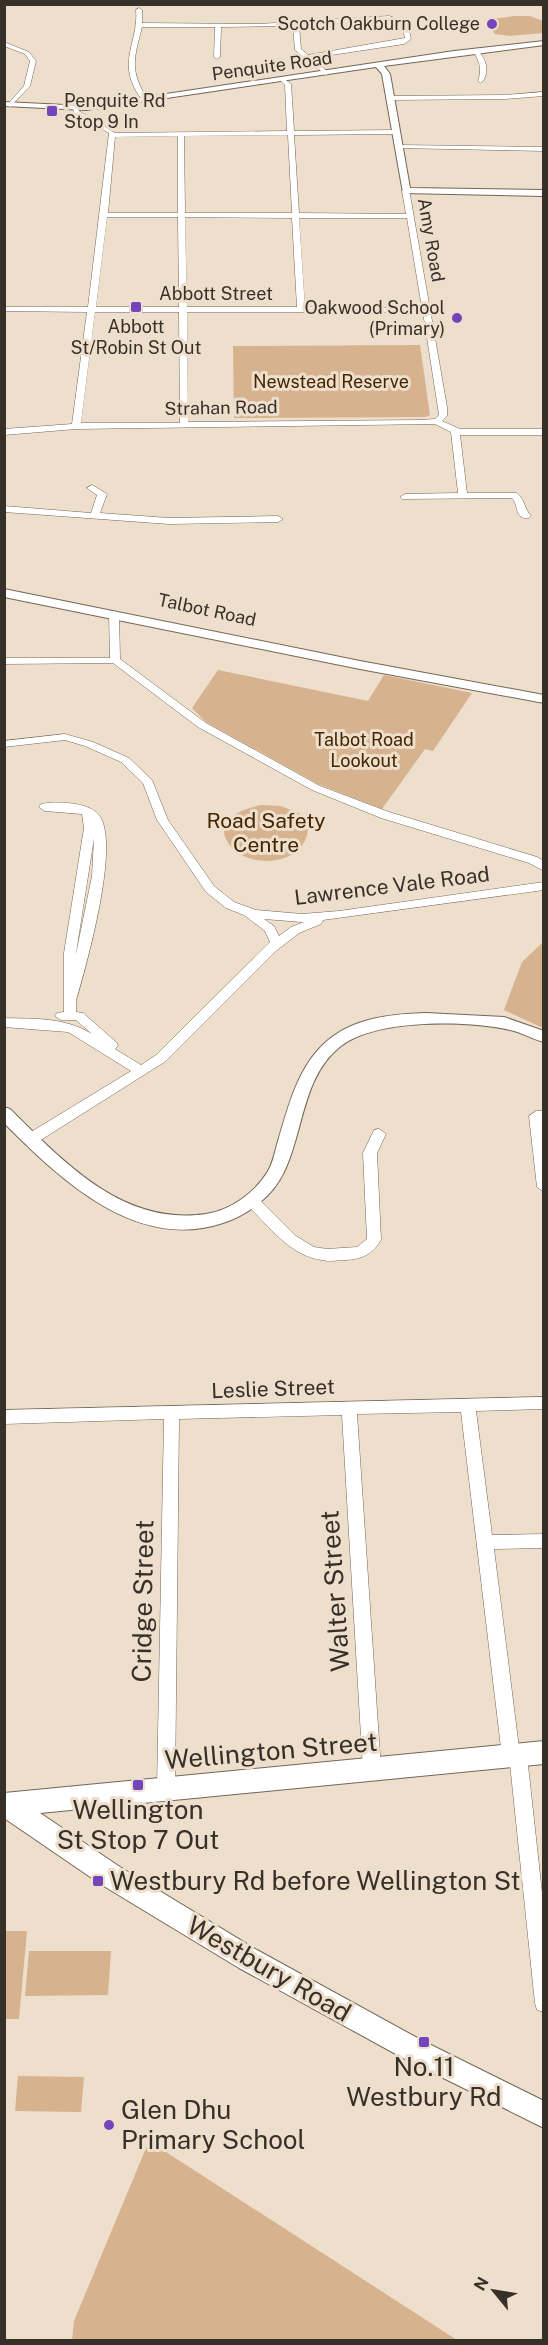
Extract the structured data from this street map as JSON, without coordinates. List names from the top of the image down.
{
  "streets": {
    "main road": ["Talbot Road", "Wellington Street", "Westbury Road"],
    "street": [
      "Penquite Road",
      "Amy Road",
      "Abbott Street",
      "Strahan Road",
      "Lawrence Vale Road",
      "Leslie Street",
      "Walter Street",
      "Cridge Street"
    ]
  },
  "crossings": [
    ["Penquite Road", "Amy Road"],
    ["Amy Road", "Abbott Street"],
    ["Amy Road", "Strahan Road"],
    ["Leslie Street", "Walter Street"],
    ["Leslie Street", "Cridge Street"],
    ["Walter Street", "Wellington Street"],
    ["Cridge Street", "Wellington Street"],
    ["Wellington Street", "Westbury Road"]
  ],
  "parks": ["Newstead Reserve", "Talbot Road Lookout", "Road Safety Centre"],
  "places": {
    "other": ["Scotch Oakburn College", "Oakwood School (Primary)", "Glen Dhu Primary School"],
    "transit": [
      "Penquite Rd Stop 9 In",
      "Abbott St/Robin St Out",
      "Wellington St Stop 7 Out",
      "Westbury Rd before Wellington St",
      "No.11 Westbury Rd"
    ]
  },
  "north": "top left"
}
